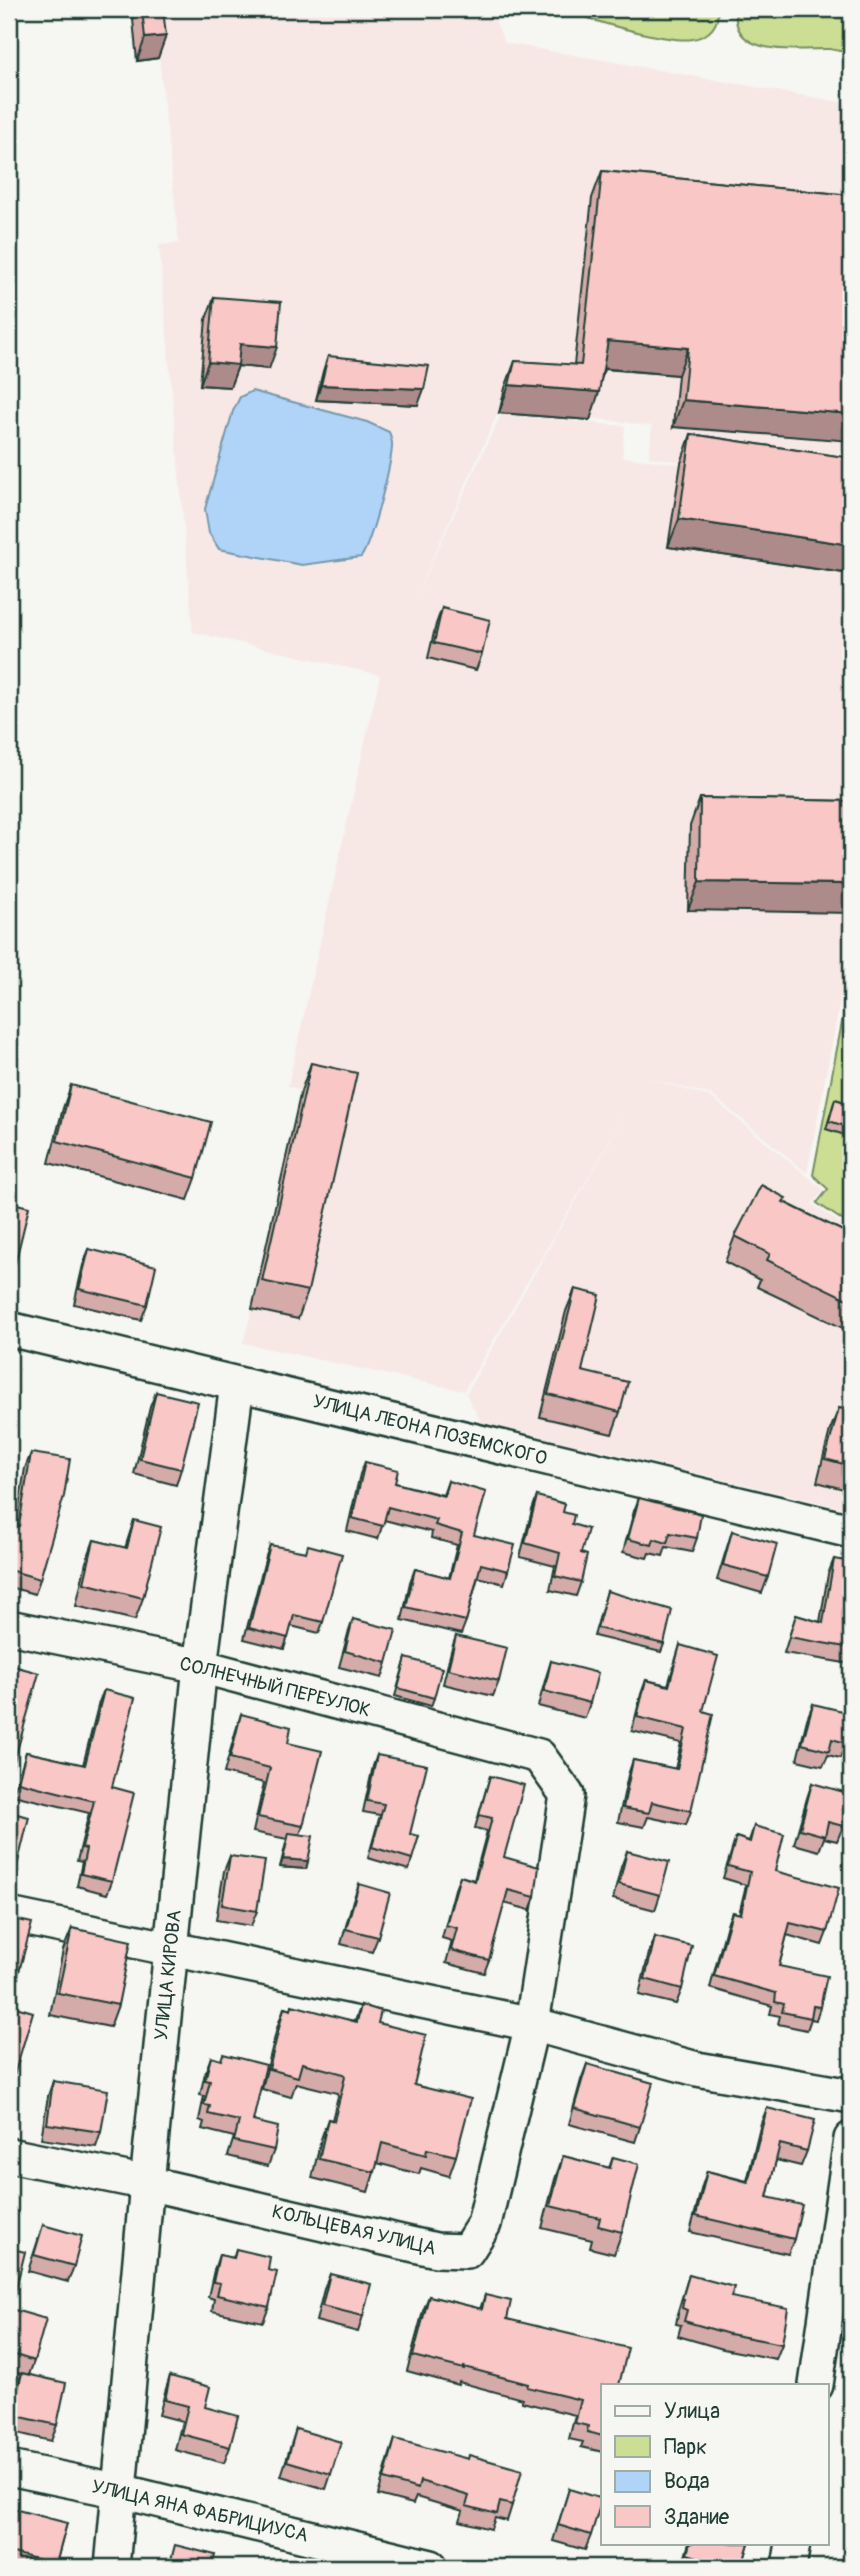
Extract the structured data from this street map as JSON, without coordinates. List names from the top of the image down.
{
  "streets": {
    "street": [
      "УЛИЦА ЛЕОНА ПОЗЕМСКОГО",
      "СОЛНЕЧНЫЙ ПЕРЕУЛОК",
      "УЛИЦА КИРОВА",
      "КОЛЬЦЕВАЯ УЛИЦА",
      "УЛИЦА ЯНА ФАБРИЦИУСА"
    ]
  },
  "crossings": [
    ["УЛИЦА ЛЕОНА ПОЗЕМСКОГО", "УЛИЦА КИРОВА"],
    ["СОЛНЕЧНЫЙ ПЕРЕУЛОК", "УЛИЦА КИРОВА"],
    ["СОЛНЕЧНЫЙ ПЕРЕУЛОК", "КОЛЬЦЕВАЯ УЛИЦА"],
    ["УЛИЦА КИРОВА", "КОЛЬЦЕВАЯ УЛИЦА"],
    ["УЛИЦА КИРОВА", "УЛИЦА ЯНА ФАБРИЦИУСА"]
  ],
  "legend": [
    "Улица",
    "Парк",
    "Вода",
    "Здание"
  ]
}
